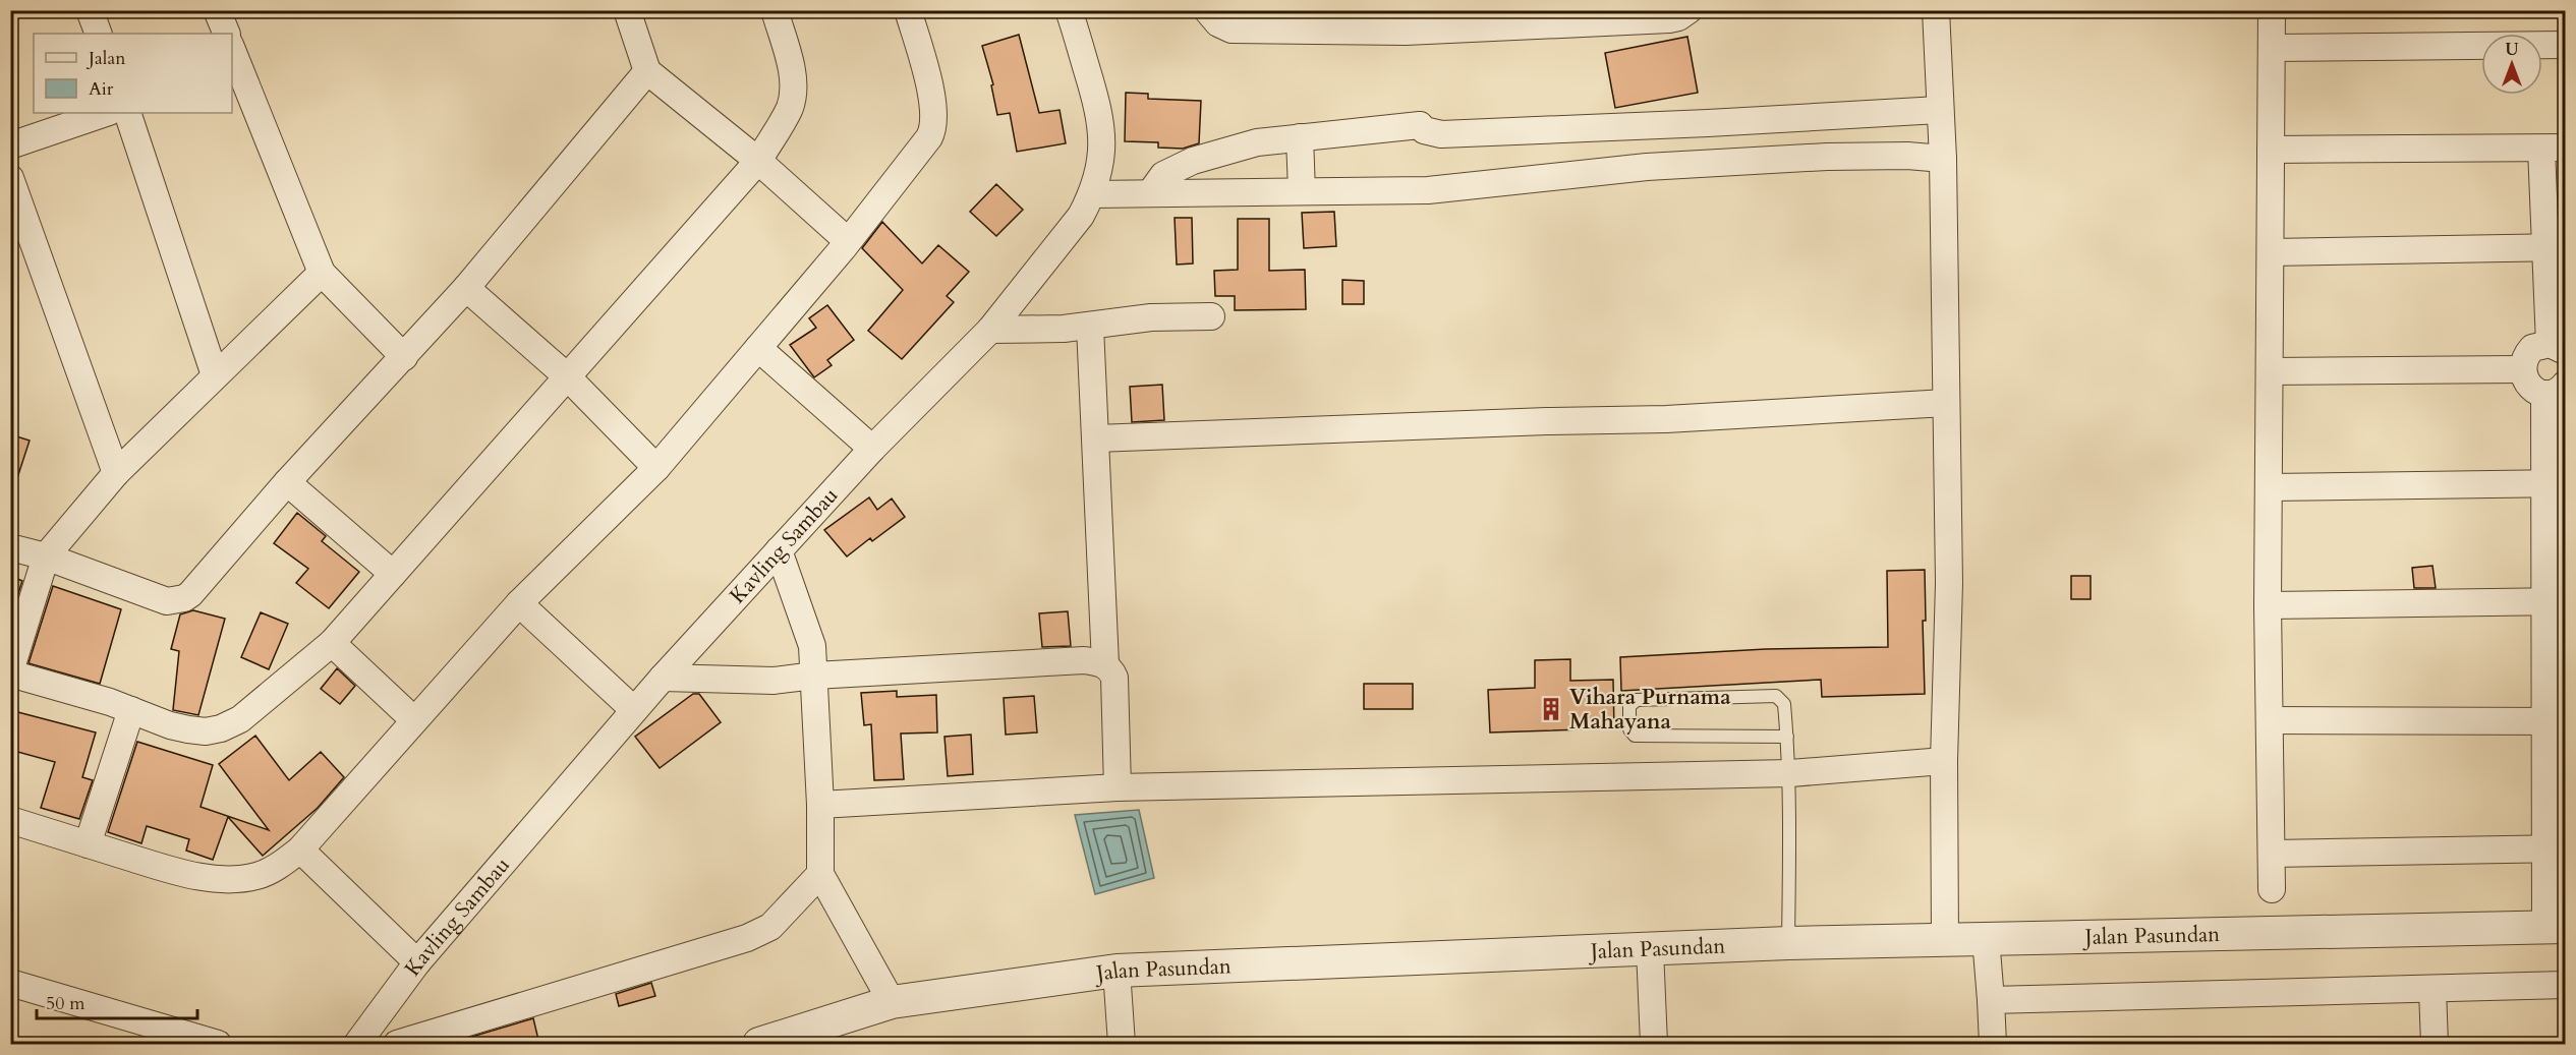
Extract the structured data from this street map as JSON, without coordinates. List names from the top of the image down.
{
  "streets": {
    "street": ["Kavling Sambau", "Jalan Pasundan"]
  },
  "places": {
    "building": ["Vihara Purnama Mahayana"]
  },
  "legend": ["Jalan", "Air"],
  "scale_bar": "50 m",
  "north": "top"
}
